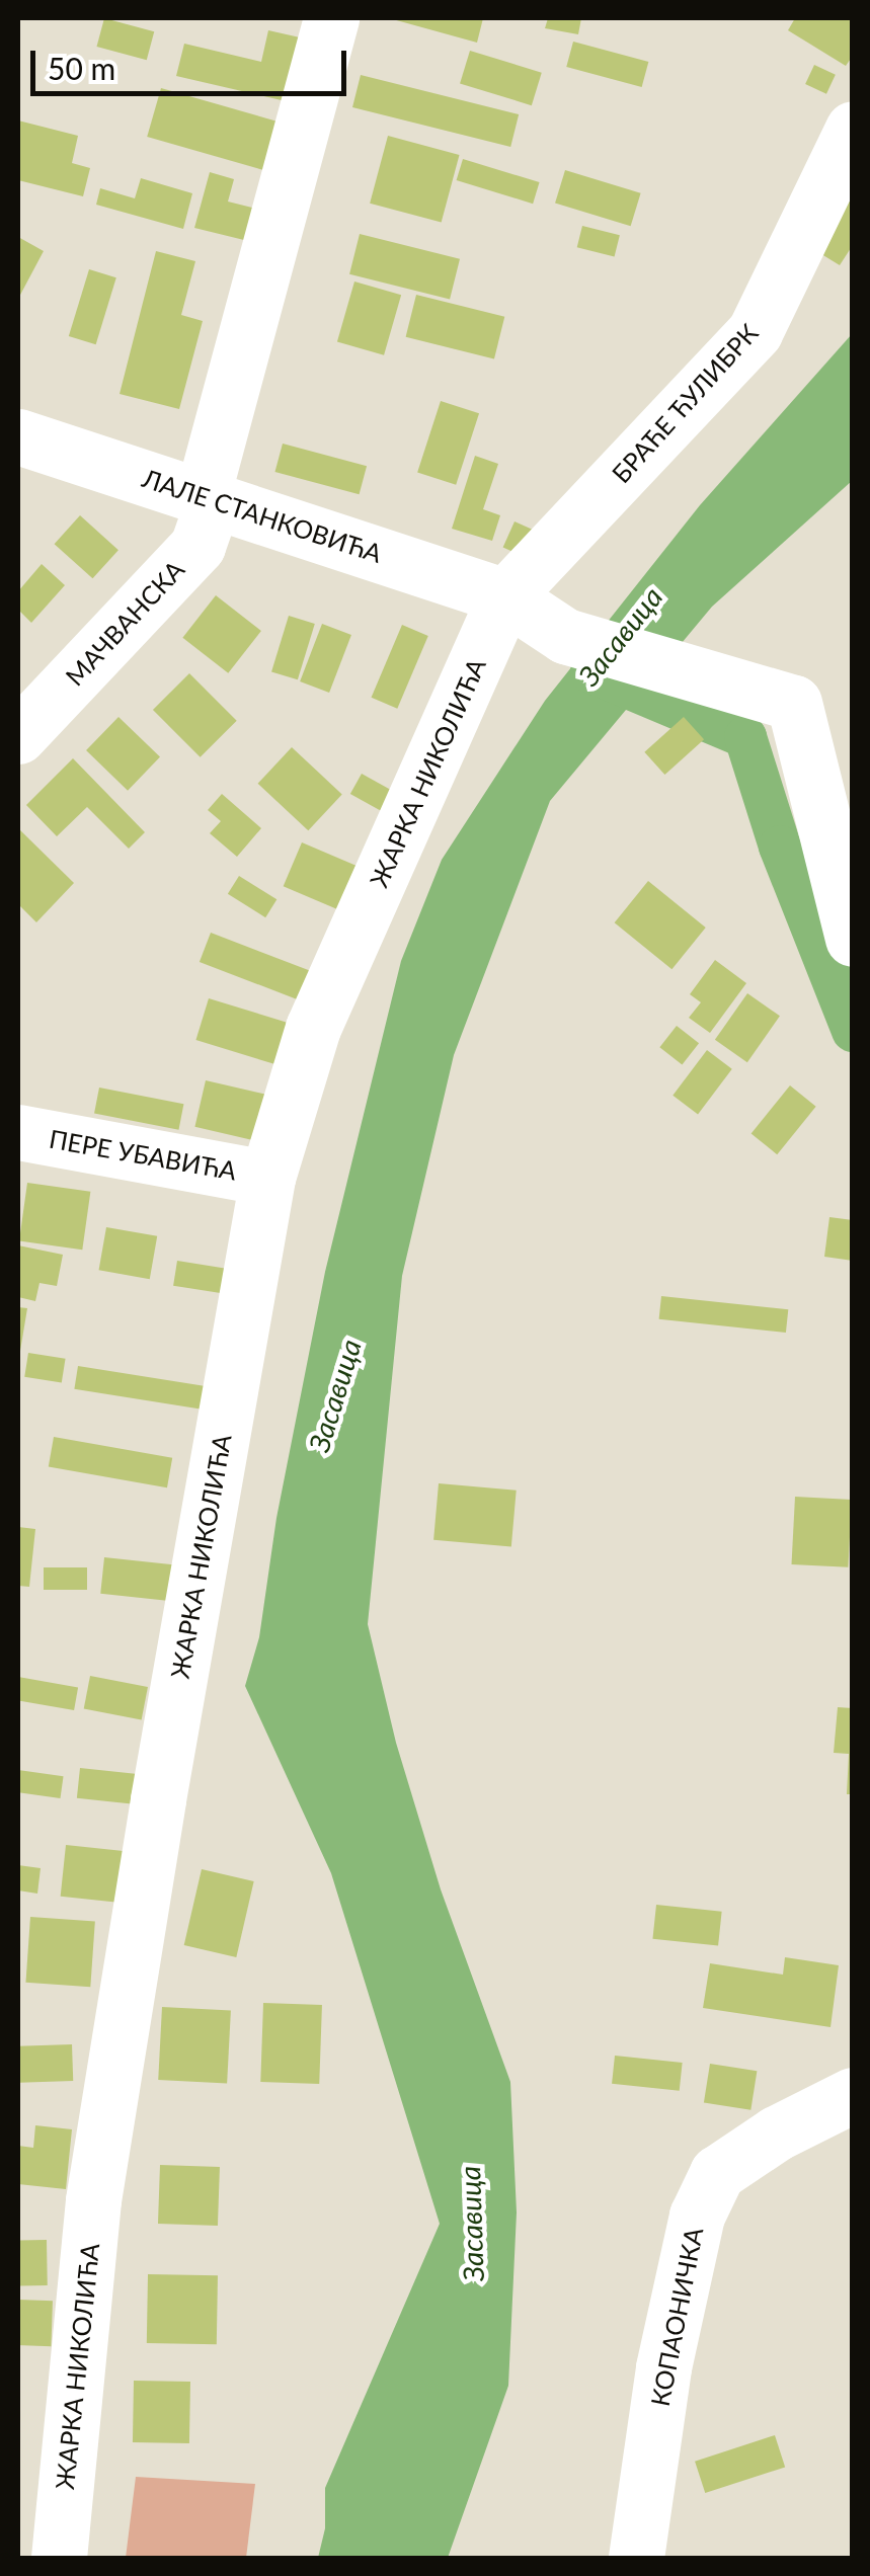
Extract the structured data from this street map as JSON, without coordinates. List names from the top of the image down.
{
  "streets": {
    "street": [
      "БРАЋЕ ЋУЛИБРК",
      "ЛАЛЕ СТАНКОВИЋА",
      "МАЧВАНСКА",
      "ЖАРКА НИКОЛИЋА",
      "ПЕРЕ УБАВИЋА",
      "КОПАОНИЧКА"
    ]
  },
  "crossings": [
    ["БРАЋЕ ЋУЛИБРК", "ЛАЛЕ СТАНКОВИЋА"],
    ["БРАЋЕ ЋУЛИБРК", "ЖАРКА НИКОЛИЋА"],
    ["ЛАЛЕ СТАНКОВИЋА", "МАЧВАНСКА"],
    ["ЛАЛЕ СТАНКОВИЋА", "ЖАРКА НИКОЛИЋА"],
    ["ЖАРКА НИКОЛИЋА", "ПЕРЕ УБАВИЋА"]
  ],
  "water": ["Засавица"],
  "scale_bar": "50 m"
}
